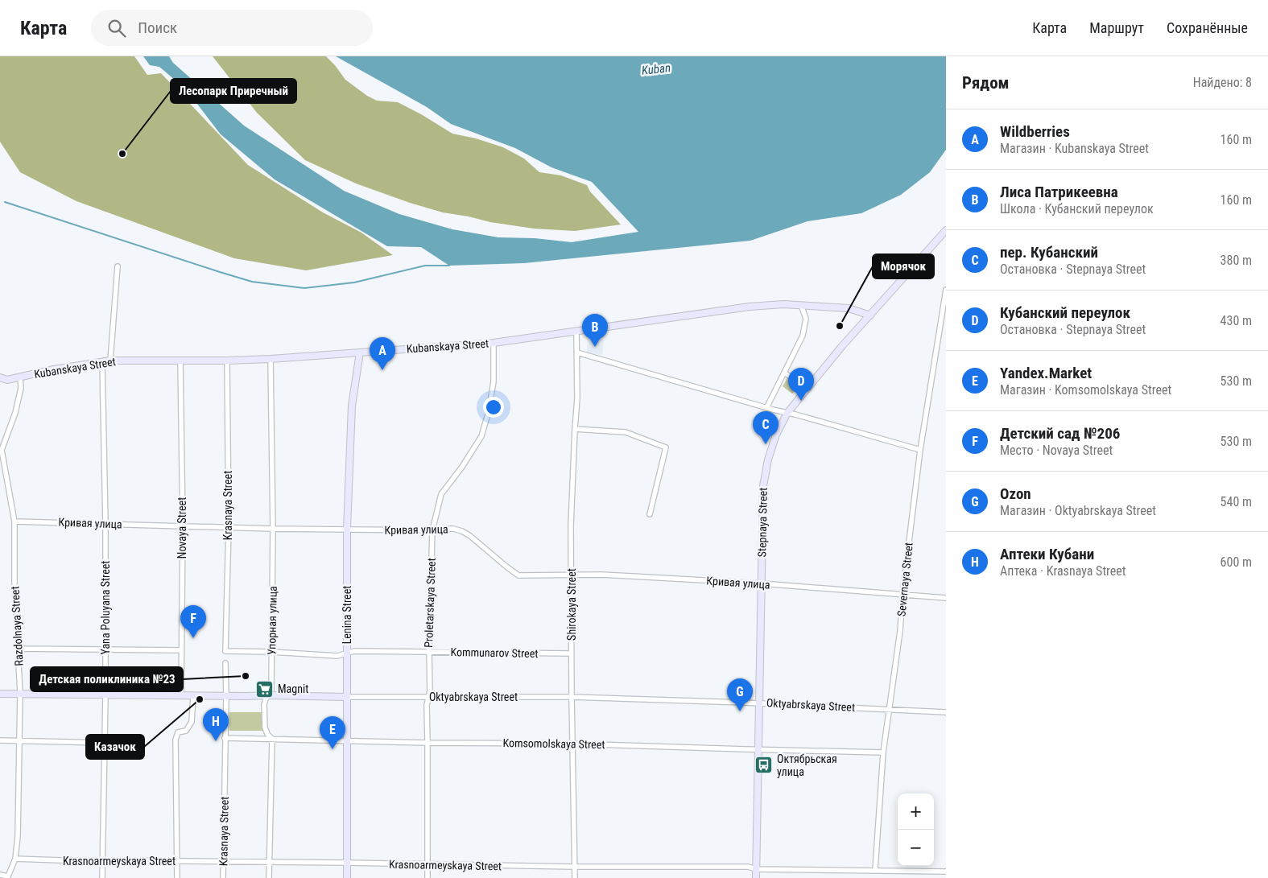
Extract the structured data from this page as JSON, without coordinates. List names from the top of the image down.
{
  "streets": {
    "street": [
      "Kubanskaya Street",
      "Krasnaya Street",
      "Stepnaya Street",
      "Кривая улица",
      "Novaya Street",
      "Severnaya Street",
      "Proletarskaya Street",
      "Shirokaya Street",
      "Yana Poluyana Street",
      "Lenina Street",
      "Упорная улица",
      "Razdolnaya Street",
      "Kommunarov Street",
      "Oktyabrskaya Street",
      "Komsomolskaya Street",
      "Krasnoarmeyskaya Street"
    ]
  },
  "crossings": [
    ["Kubanskaya Street", "Krasnaya Street"],
    ["Kubanskaya Street", "Stepnaya Street"],
    ["Kubanskaya Street", "Novaya Street"],
    ["Kubanskaya Street", "Proletarskaya Street"],
    ["Kubanskaya Street", "Shirokaya Street"],
    ["Kubanskaya Street", "Yana Poluyana Street"],
    ["Kubanskaya Street", "Lenina Street"],
    ["Kubanskaya Street", "Упорная улица"],
    ["Kubanskaya Street", "Razdolnaya Street"],
    ["Krasnaya Street", "Кривая улица"],
    ["Krasnaya Street", "Kommunarov Street"],
    ["Krasnaya Street", "Oktyabrskaya Street"],
    ["Krasnaya Street", "Komsomolskaya Street"],
    ["Krasnaya Street", "Krasnoarmeyskaya Street"],
    ["Stepnaya Street", "Кривая улица"],
    ["Stepnaya Street", "Oktyabrskaya Street"],
    ["Stepnaya Street", "Komsomolskaya Street"],
    ["Stepnaya Street", "Krasnoarmeyskaya Street"],
    ["Кривая улица", "Novaya Street"],
    ["Кривая улица", "Severnaya Street"],
    ["Кривая улица", "Proletarskaya Street"],
    ["Кривая улица", "Shirokaya Street"],
    ["Кривая улица", "Yana Poluyana Street"],
    ["Кривая улица", "Lenina Street"],
    ["Кривая улица", "Упорная улица"],
    ["Кривая улица", "Razdolnaya Street"],
    ["Novaya Street", "Oktyabrskaya Street"],
    ["Severnaya Street", "Oktyabrskaya Street"],
    ["Severnaya Street", "Komsomolskaya Street"],
    ["Severnaya Street", "Krasnoarmeyskaya Street"],
    ["Proletarskaya Street", "Kommunarov Street"],
    ["Proletarskaya Street", "Oktyabrskaya Street"],
    ["Proletarskaya Street", "Komsomolskaya Street"],
    ["Proletarskaya Street", "Krasnoarmeyskaya Street"],
    ["Shirokaya Street", "Kommunarov Street"],
    ["Shirokaya Street", "Oktyabrskaya Street"],
    ["Shirokaya Street", "Komsomolskaya Street"],
    ["Shirokaya Street", "Krasnoarmeyskaya Street"],
    ["Yana Poluyana Street", "Oktyabrskaya Street"],
    ["Yana Poluyana Street", "Krasnoarmeyskaya Street"],
    ["Lenina Street", "Kommunarov Street"],
    ["Lenina Street", "Oktyabrskaya Street"],
    ["Lenina Street", "Komsomolskaya Street"],
    ["Lenina Street", "Krasnoarmeyskaya Street"],
    ["Упорная улица", "Kommunarov Street"],
    ["Упорная улица", "Oktyabrskaya Street"],
    ["Упорная улица", "Komsomolskaya Street"],
    ["Упорная улица", "Krasnoarmeyskaya Street"],
    ["Razdolnaya Street", "Oktyabrskaya Street"],
    ["Razdolnaya Street", "Krasnoarmeyskaya Street"]
  ],
  "water": ["Kuban"],
  "places": {
    "other": [
      "Лесопарк Приречный",
      "Морячок",
      "Детская поликлиника №23",
      "Казачок"
    ],
    "supermarket": ["Magnit"],
    "bus stop": ["Октябрьская улица"]
  },
  "page": {
    "header": "Карта",
    "search": "Поиск",
    "nav": ["Карта", "Маршрут", "Сохранённые"],
    "heading": ["Рядом", "Найдено: 8"],
    "list": [
      {
        "mark": "A",
        "name": "Wildberries",
        "note": "Магазин · Kubanskaya Street",
        "value": "160 m"
      },
      {
        "mark": "B",
        "name": "Лиса Патрикеевна",
        "note": "Школа · Кубанский переулок",
        "value": "160 m"
      },
      {
        "mark": "C",
        "name": "пер. Кубанский",
        "note": "Остановка · Stepnaya Street",
        "value": "380 m"
      },
      {
        "mark": "D",
        "name": "Кубанский переулок",
        "note": "Остановка · Stepnaya Street",
        "value": "430 m"
      },
      {
        "mark": "E",
        "name": "Yandex.Market",
        "note": "Магазин · Komsomolskaya Street",
        "value": "530 m"
      },
      {
        "mark": "F",
        "name": "Детский сад №206",
        "note": "Место · Novaya Street",
        "value": "530 m"
      },
      {
        "mark": "G",
        "name": "Ozon",
        "note": "Магазин · Oktyabrskaya Street",
        "value": "540 m"
      },
      {
        "mark": "H",
        "name": "Аптеки Кубани",
        "note": "Аптека · Krasnaya Street",
        "value": "600 m"
      }
    ],
    "pins": [
      "B",
      "A",
      "D",
      "C",
      "F",
      "G",
      "H",
      "E"
    ],
    "map_buttons": ["+", "−"]
  }
}
